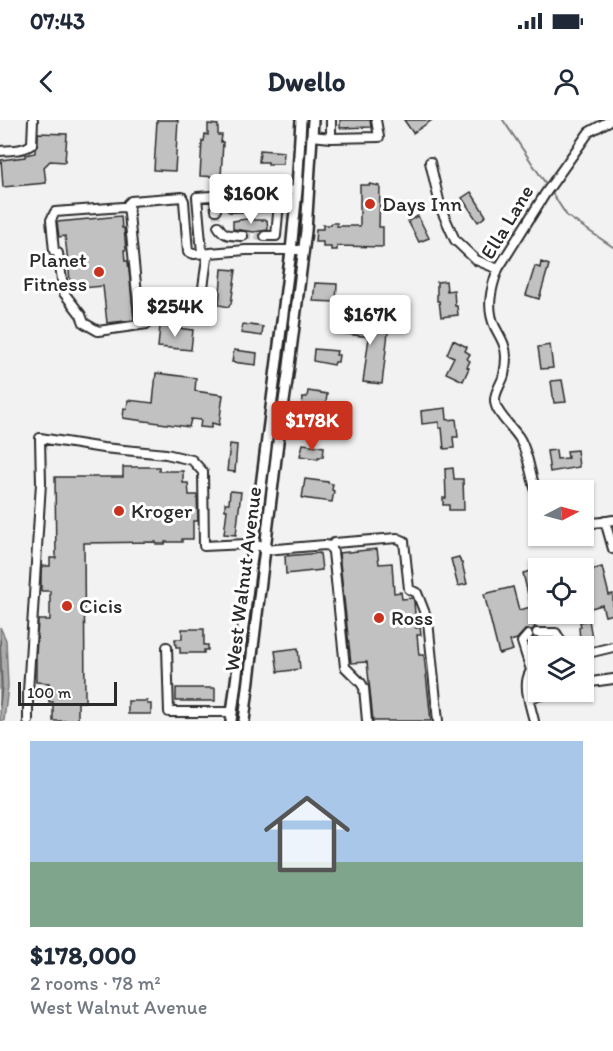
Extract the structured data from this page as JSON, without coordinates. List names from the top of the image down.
{
  "streets": {
    "main road": ["West Walnut Avenue"],
    "street": ["Ella Lane"]
  },
  "places": [
    "Days Inn",
    "Planet Fitness",
    "Kroger",
    "Cicis",
    "Ross"
  ],
  "scale_bar": "100 m",
  "north": "right",
  "page": {
    "status": "07:43",
    "header": "Dwello",
    "price": [
      "$160K",
      "$254K",
      "$167K",
      "$178K"
    ],
    "scale": "100 m",
    "list": [
      {
        "name": "$178,000",
        "note": "2 rooms · 78 m² · West Walnut Avenue"
      }
    ]
  }
}
